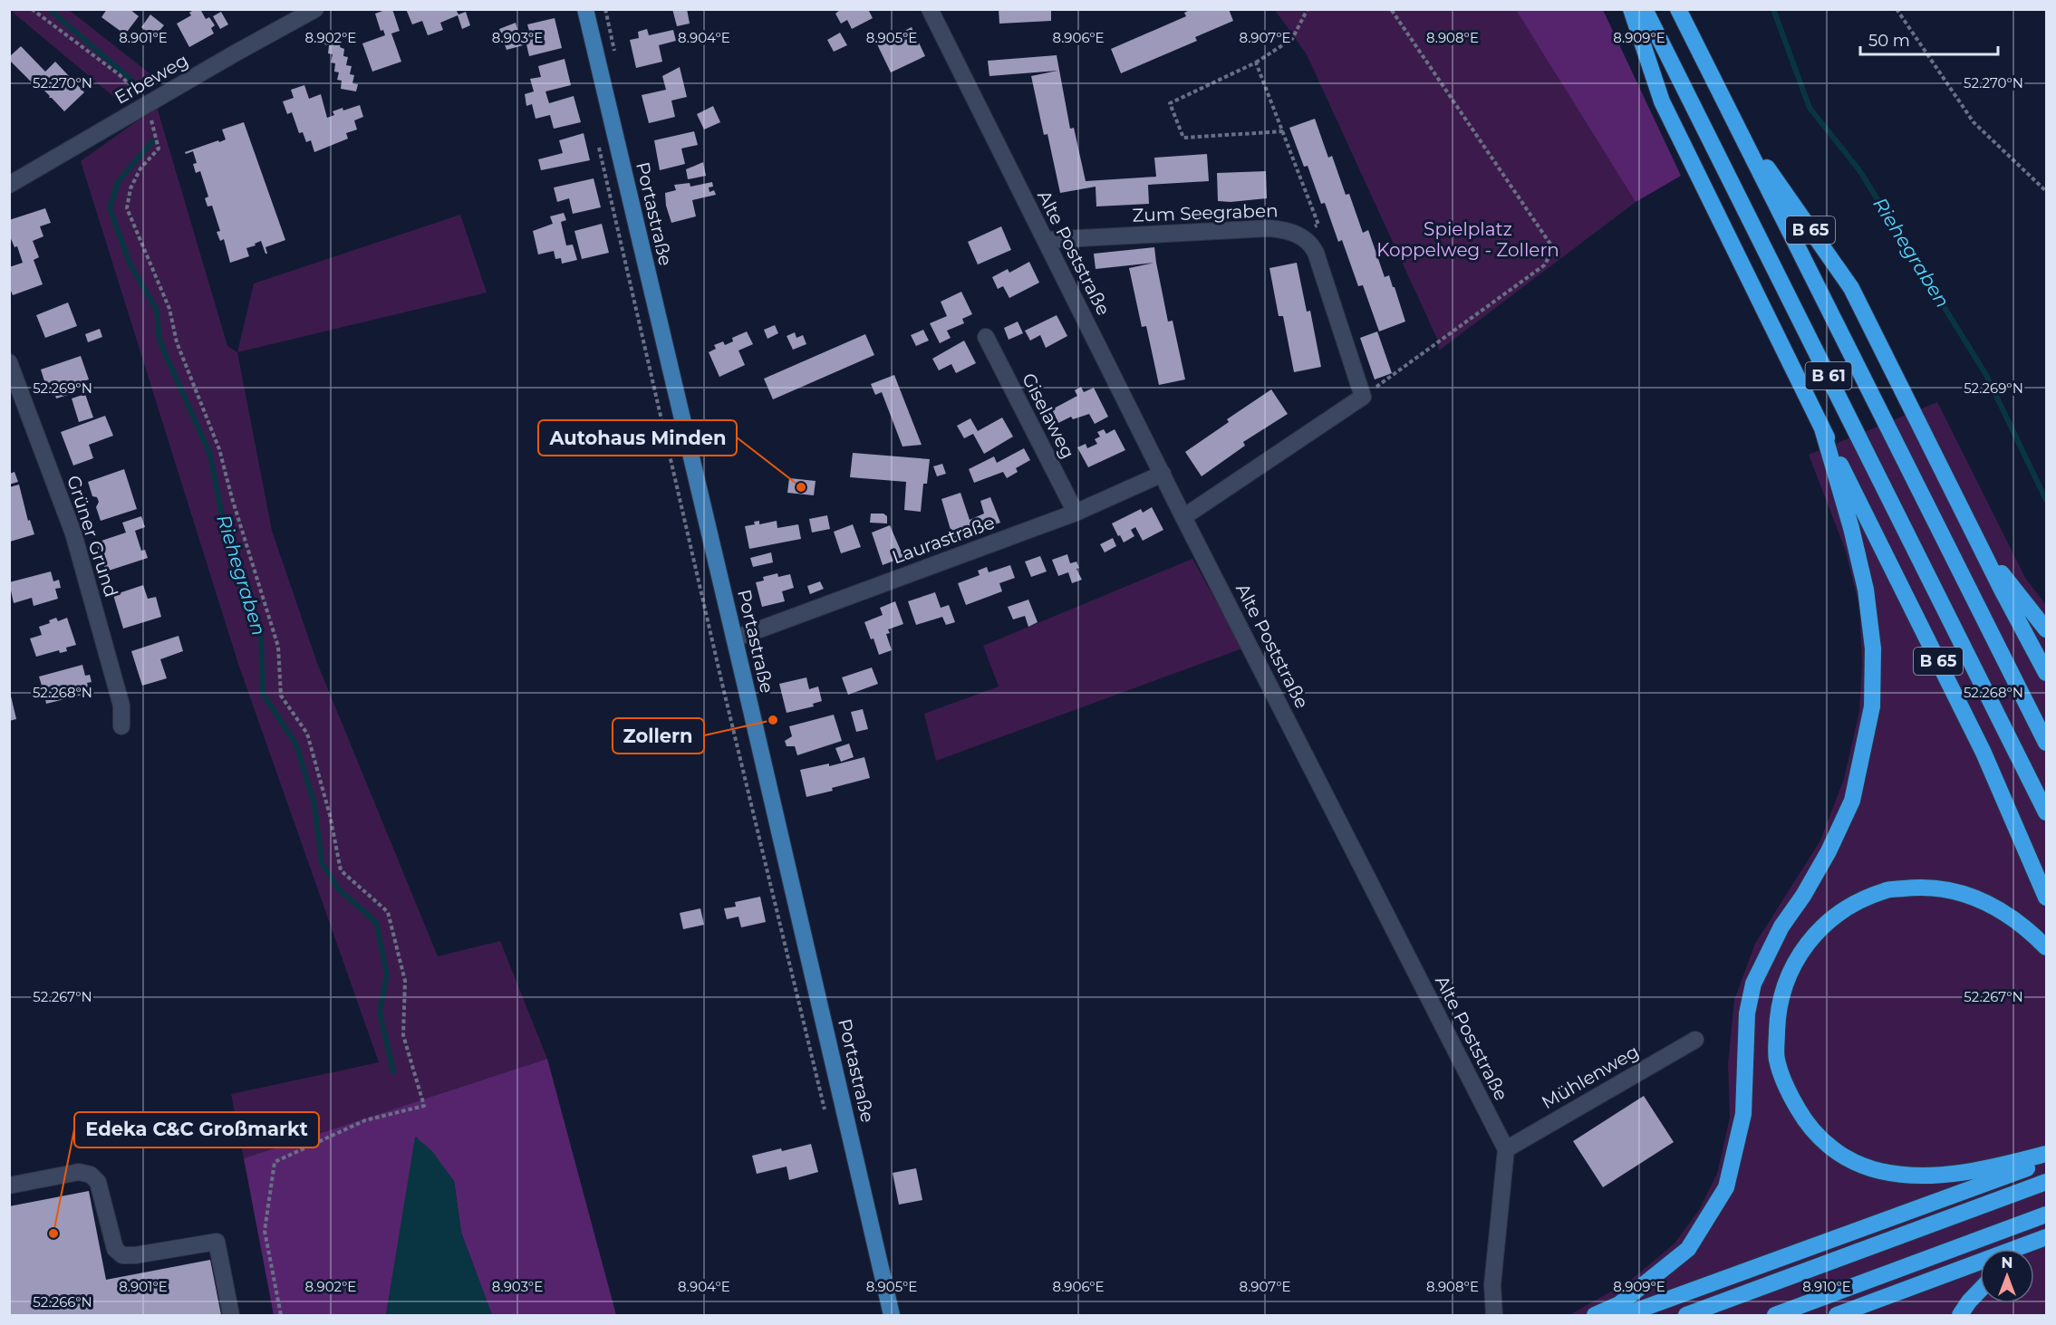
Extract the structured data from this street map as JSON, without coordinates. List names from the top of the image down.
{
  "streets": {
    "highway": ["B 65", "B 61"],
    "main road": ["Portastraße"],
    "street": [
      "Erbeweg",
      "Zum Seegraben",
      "Alte Poststraße",
      "Giselaweg",
      "Grüner Grund",
      "Laurastraße",
      "Mühlenweg"
    ]
  },
  "crossings": [
    ["Zum Seegraben", "Alte Poststraße"],
    ["Portastraße", "Laurastraße"],
    ["B 65", "B 61"],
    ["Alte Poststraße", "Laurastraße"],
    ["Alte Poststraße", "Mühlenweg"],
    ["Giselaweg", "Laurastraße"]
  ],
  "water": ["Riehegraben"],
  "parks": ["Spielplatz Koppelweg - Zollern"],
  "places": ["Autohaus Minden", "Zollern", "Edeka C&C Großmarkt"],
  "scale_bar": "50 m",
  "north": "top",
  "coordinates": [
    "8.901°E",
    "8.902°E",
    "8.903°E",
    "8.904°E",
    "8.905°E",
    "8.906°E",
    "8.907°E",
    "8.908°E",
    "8.909°E",
    "52.270°N",
    "52.269°N",
    "52.268°N",
    "52.267°N",
    "8.910°E",
    "52.266°N"
  ]
}
